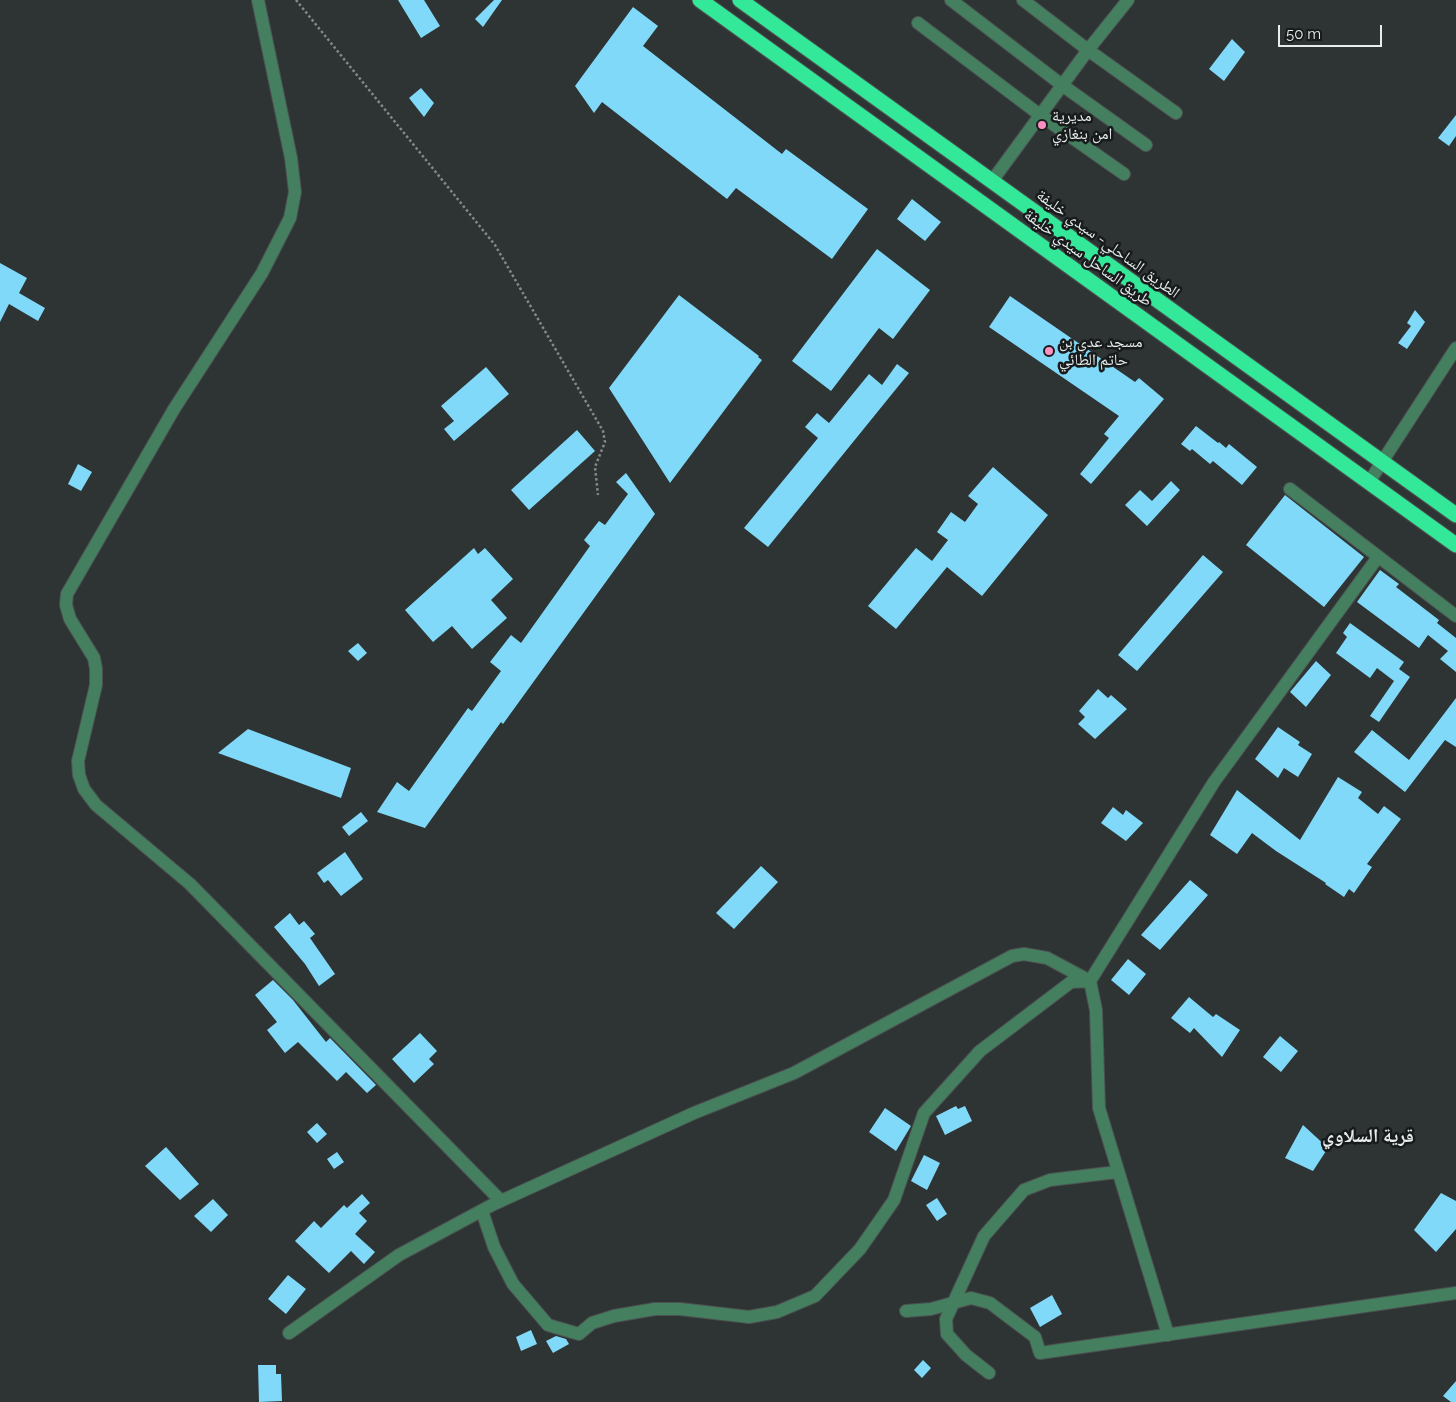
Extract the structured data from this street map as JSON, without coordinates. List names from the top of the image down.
{
  "streets": {
    "highway": ["الطريق الساحلي- سيدي خليفة", "طريق الساحل سيدي خليفة"]
  },
  "districts": ["قرية السلاوي"],
  "places": ["مديرية امن بنغازي", "مسجد عدي بن حاتم الطائي"],
  "scale_bar": "50 m"
}
